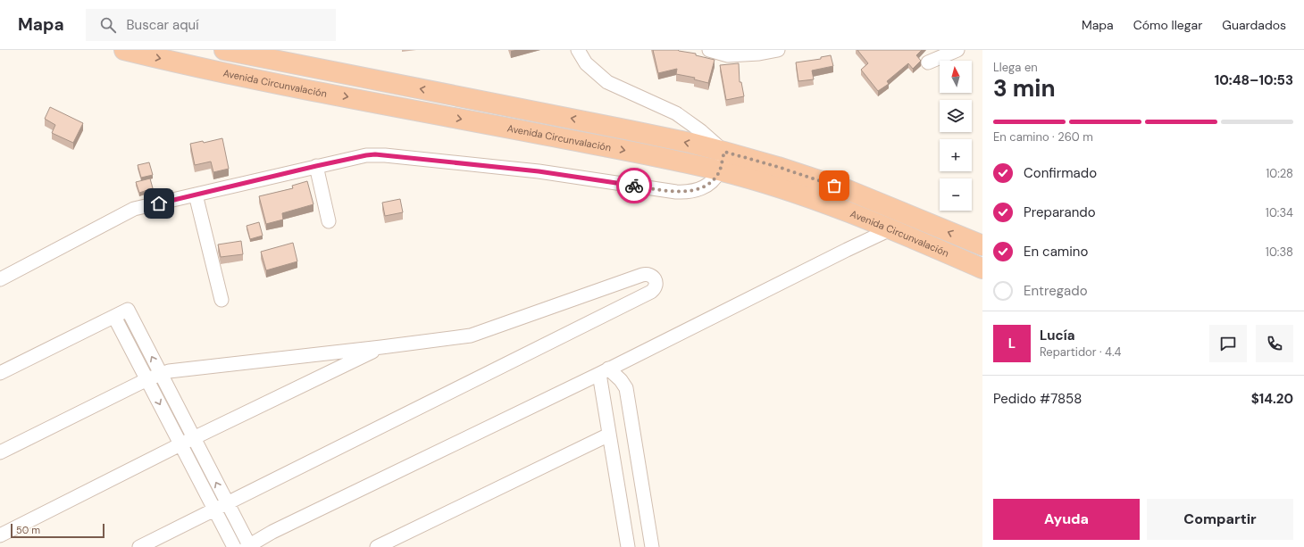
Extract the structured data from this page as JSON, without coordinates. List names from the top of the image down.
{
  "streets": {
    "highway": ["Avenida Circunvalación"]
  },
  "scale_bar": "50 m",
  "north": "top",
  "page": {
    "header": "Mapa",
    "search": "Buscar aquí",
    "nav": ["Mapa", "Cómo llegar", "Guardados"],
    "heading": ["3 min", "Llega en", "10:48–10:53"],
    "panel": [
      "Lucía",
      "Repartidor · 4.4",
      "Pedido #7858",
      "$14.20"
    ],
    "map_buttons": ["+", "−"],
    "bar": "En camino · 260 m",
    "list": [
      ["Confirmado", "10:28"],
      ["Preparando", "10:34"],
      ["En camino", "10:38"],
      "Entregado"
    ],
    "round": "L",
    "buttons": ["Ayuda", "Compartir"],
    "scale": "50 m"
  }
}
